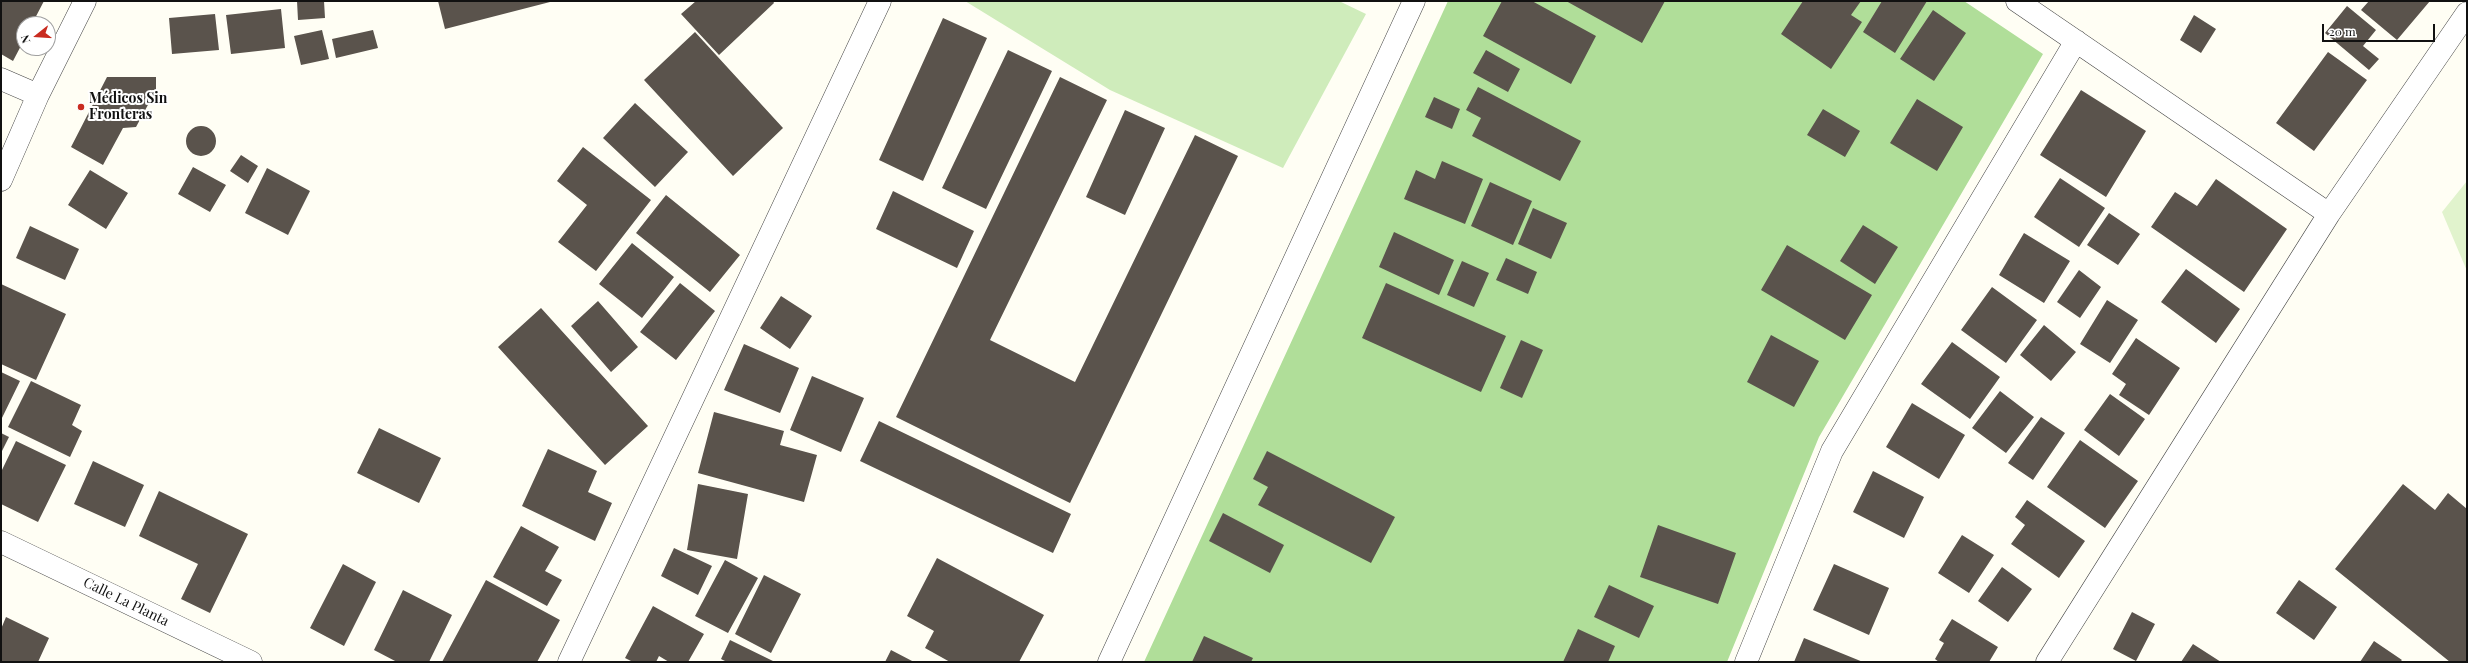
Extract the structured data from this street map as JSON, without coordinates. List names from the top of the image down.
{
  "streets": {
    "street": ["Calle La Planta"]
  },
  "places": ["Médicos Sin Fronteras"],
  "scale_bar": "20 m",
  "north": "left"
}
